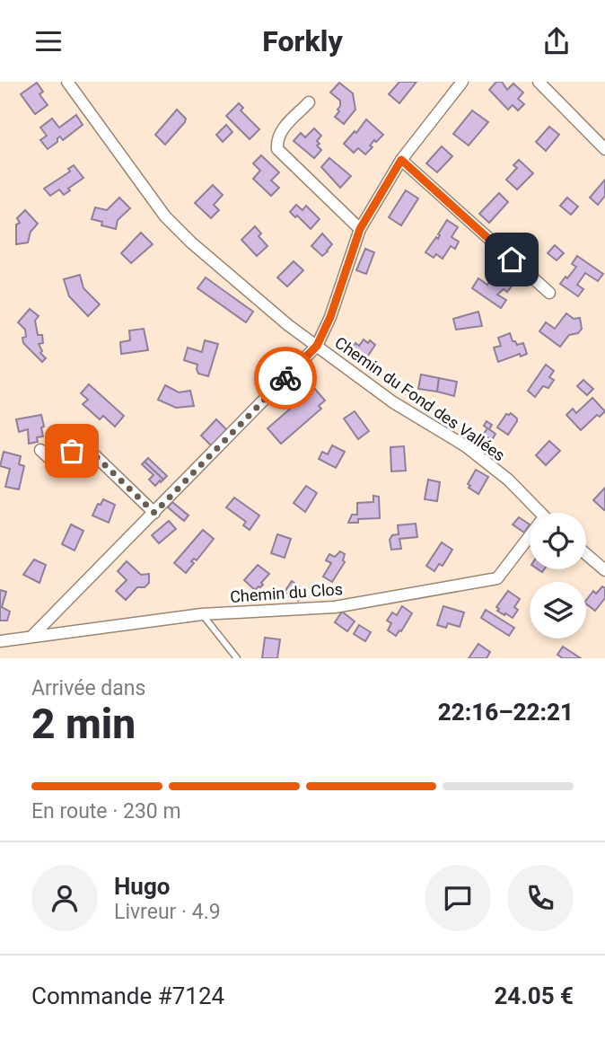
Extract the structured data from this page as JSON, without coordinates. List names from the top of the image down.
{
  "streets": {
    "street": ["Chemin du Fond des Vallées", "Chemin du Clos"]
  },
  "page": {
    "header": "Forkly",
    "heading": ["2 min", "Arrivée dans", "22:16–22:21"],
    "panel": [
      "Hugo",
      "Livreur · 4.9",
      "Commande #7124",
      "24.05 €"
    ],
    "bar": "En route · 230 m"
  }
}
